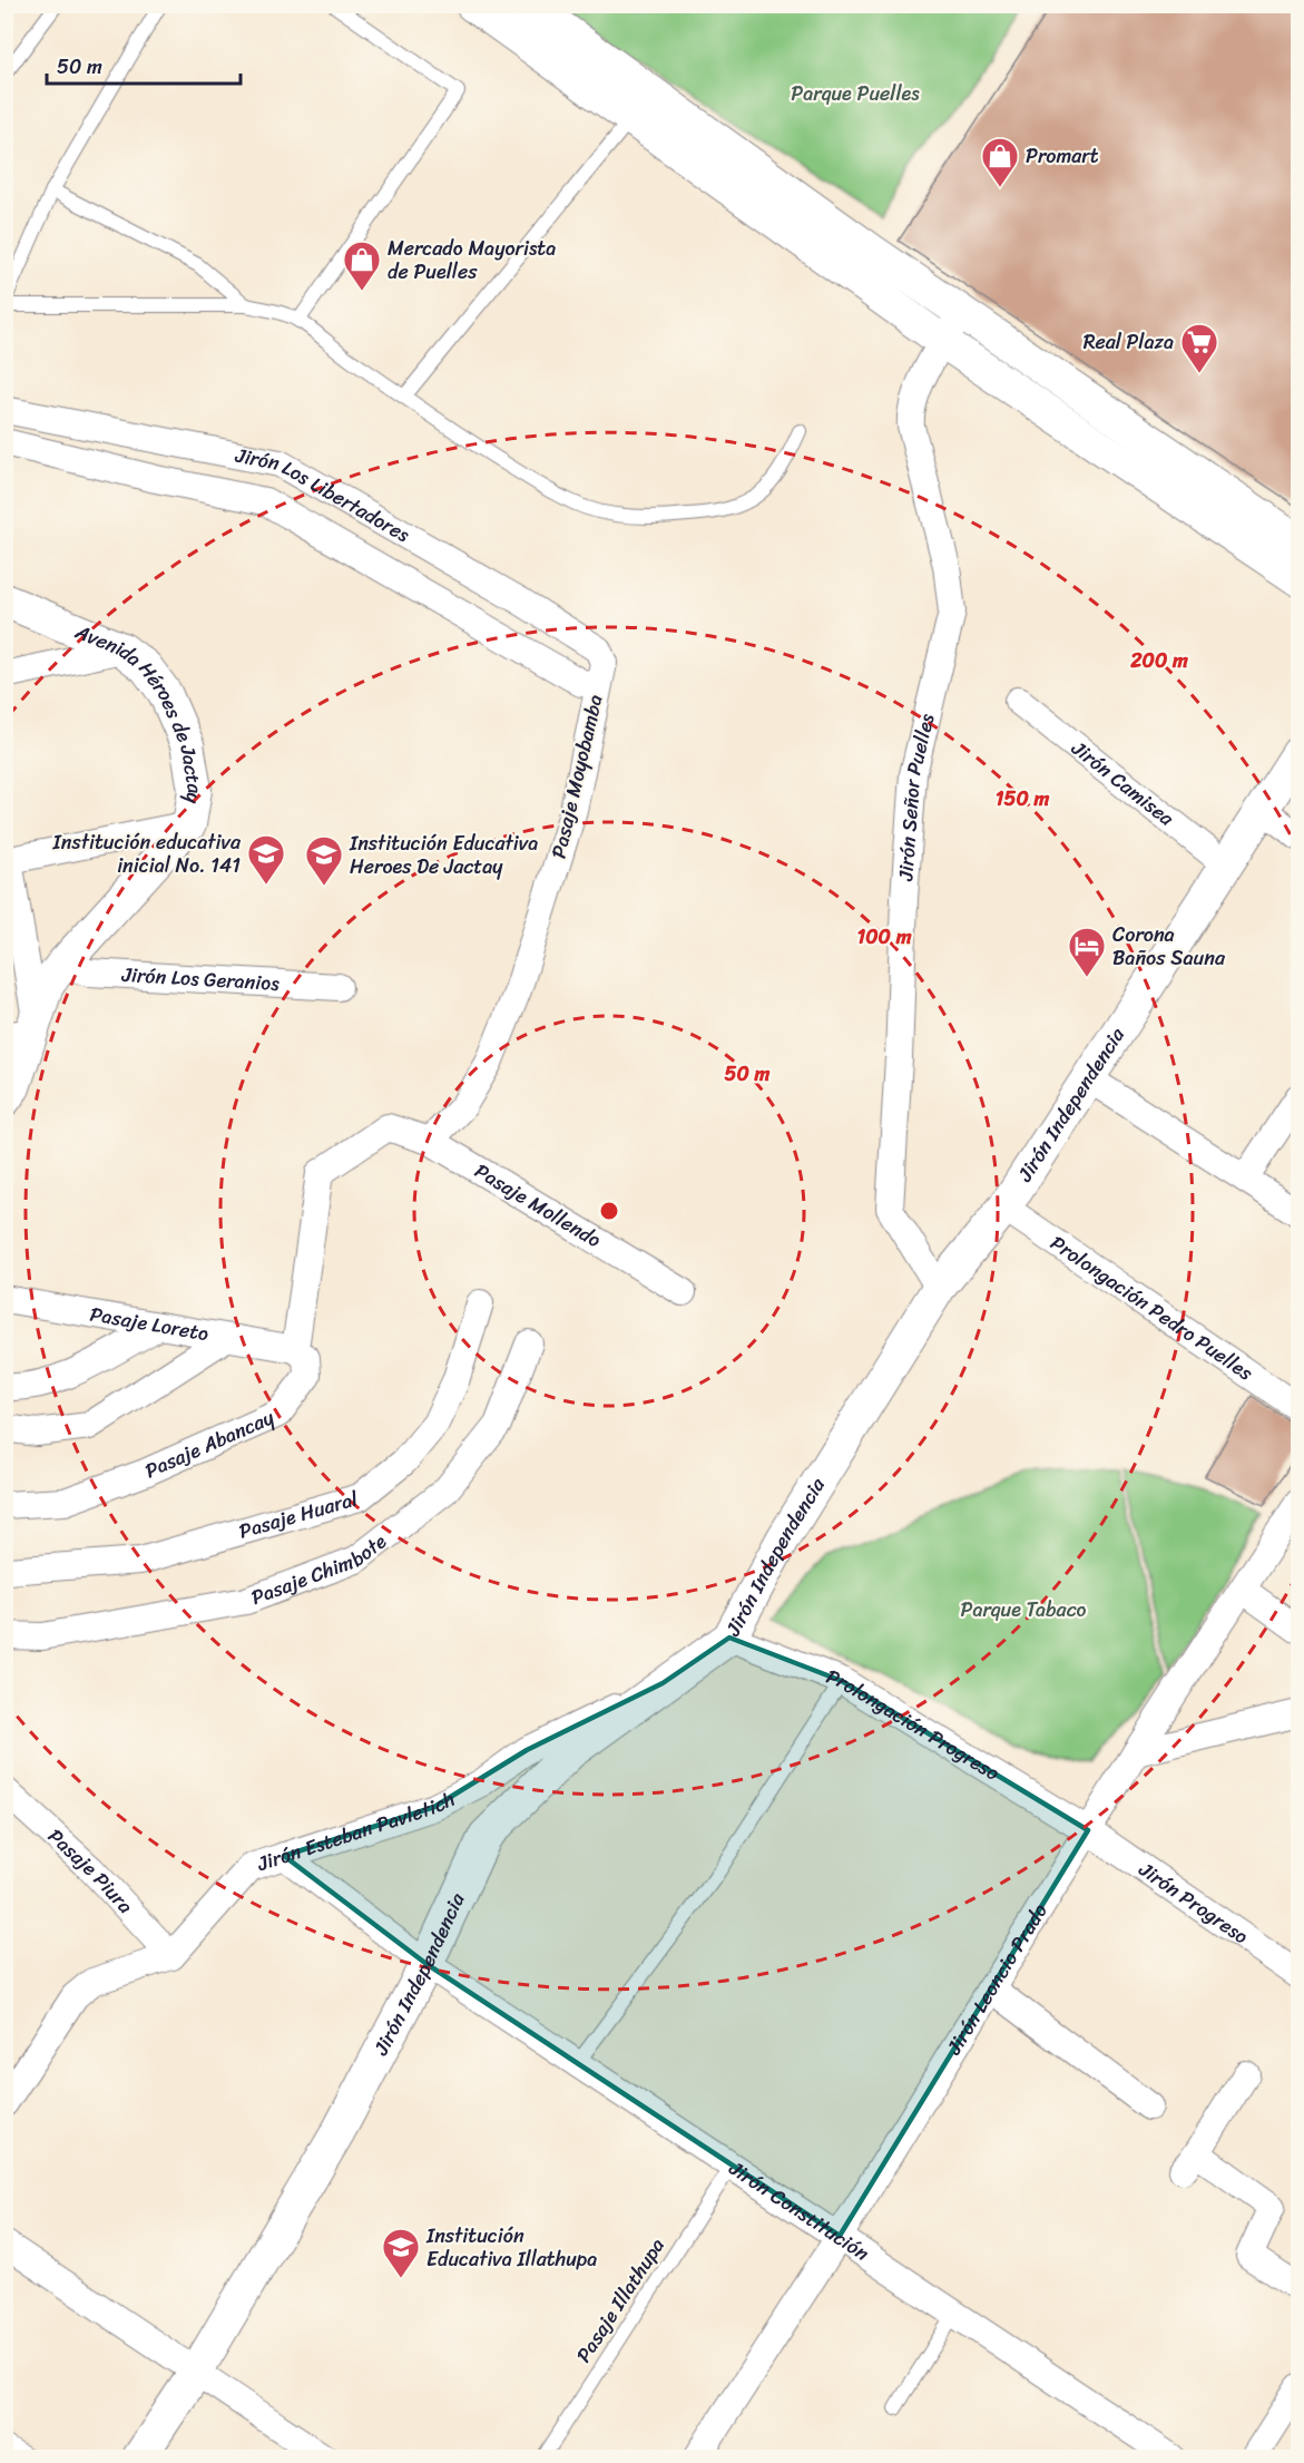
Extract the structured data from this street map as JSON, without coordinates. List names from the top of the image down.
{
  "streets": {
    "street": [
      "Jirón Los Libertadores",
      "Avenida Héroes de Jactay",
      "Pasaje Moyobamba",
      "Jirón Camisea",
      "Jirón Señor Puelles",
      "Jirón Los Geranios",
      "Jirón Independencia",
      "Pasaje Mollendo",
      "Prolongación Pedro Puelles",
      "Pasaje Loreto",
      "Pasaje Abancay",
      "Pasaje Huaral",
      "Pasaje Chimbote",
      "Prolongación Progreso",
      "Jirón Esteban Pavletich",
      "Pasaje Piura",
      "Jirón Progreso",
      "Jirón Leoncio Prado",
      "Jirón Constitución"
    ],
    "lane": ["Pasaje Illathupa"]
  },
  "crossings": [
    ["Jirón Los Libertadores", "Pasaje Moyobamba"],
    ["Avenida Héroes de Jactay", "Jirón Los Geranios"],
    ["Pasaje Moyobamba", "Pasaje Mollendo"],
    ["Jirón Camisea", "Jirón Independencia"],
    ["Jirón Señor Puelles", "Jirón Independencia"],
    ["Jirón Independencia", "Prolongación Pedro Puelles"],
    ["Jirón Independencia", "Prolongación Progreso"],
    ["Jirón Independencia", "Jirón Esteban Pavletich"],
    ["Jirón Independencia", "Jirón Constitución"],
    ["Pasaje Mollendo", "Pasaje Abancay"],
    ["Pasaje Loreto", "Pasaje Abancay"],
    ["Prolongación Progreso", "Jirón Progreso"],
    ["Prolongación Progreso", "Jirón Leoncio Prado"],
    ["Jirón Esteban Pavletich", "Pasaje Piura"],
    ["Jirón Esteban Pavletich", "Jirón Constitución"],
    ["Jirón Progreso", "Jirón Leoncio Prado"],
    ["Jirón Leoncio Prado", "Jirón Constitución"],
    ["Jirón Constitución", "Pasaje Illathupa"]
  ],
  "parks": ["Parque Puelles", "Parque Tabaco"],
  "places": {
    "shop": ["Promart", "Mercado Mayorista de Puelles"],
    "supermarket": ["Real Plaza"],
    "school or university": ["Institución educativa inicial No. 141", "Institución Educativa Heroes De Jactay", "Institución Educativa Illathupa"],
    "hotel": ["Corona Baños Sauna"]
  },
  "scale_bar": "50 m",
  "rings": [
    "200 m",
    "150 m",
    "100 m",
    "50 m"
  ]
}
